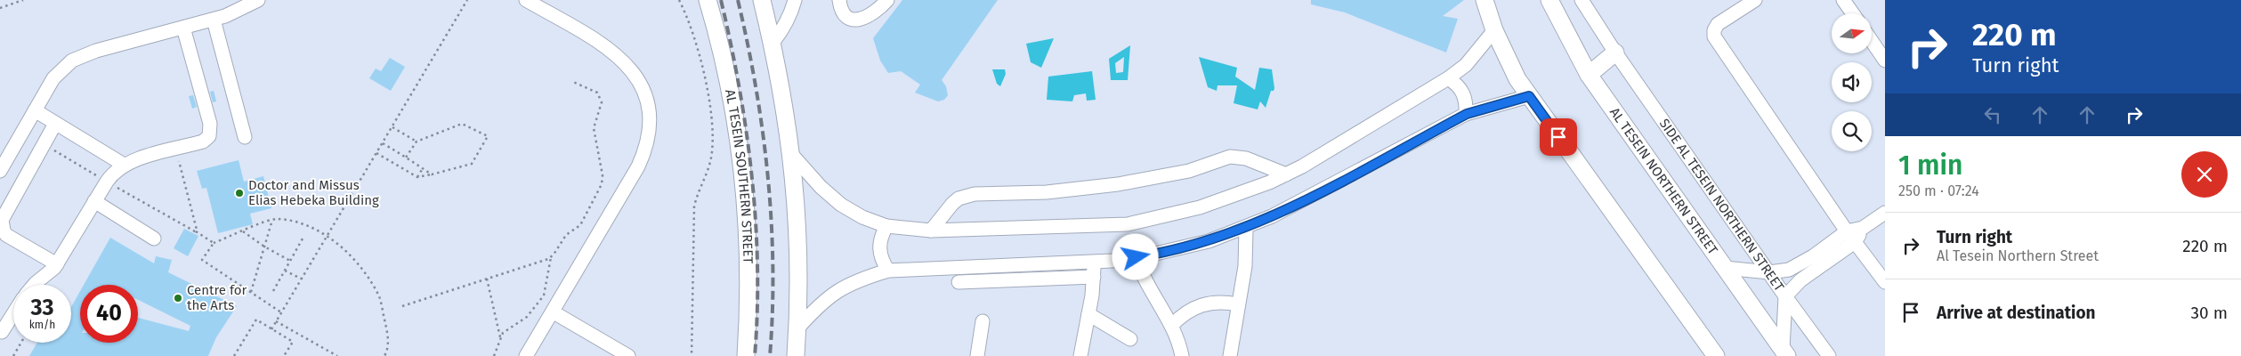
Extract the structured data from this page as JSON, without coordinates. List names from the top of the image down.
{
  "streets": {
    "main road": ["AL TESEIN SOUTHERN STREET", "AL TESEIN NORTHERN STREET"],
    "street": ["SIDE AL TESEIN NORTHERN STREET"]
  },
  "places": ["Doctor and Missus Elias Hebeka Building", "Centre for the Arts"],
  "north": "right",
  "page": {
    "turn": ["220 m", "Turn right"],
    "heading": ["1 min", "250 m · 07:24"],
    "list": [
      {
        "name": "Turn right",
        "note": "Al Tesein Northern Street",
        "value": "220 m"
      },
      {
        "name": "Arrive at destination",
        "value": "30 m"
      }
    ],
    "speed": "33 km/h",
    "limit": "40"
  }
}
